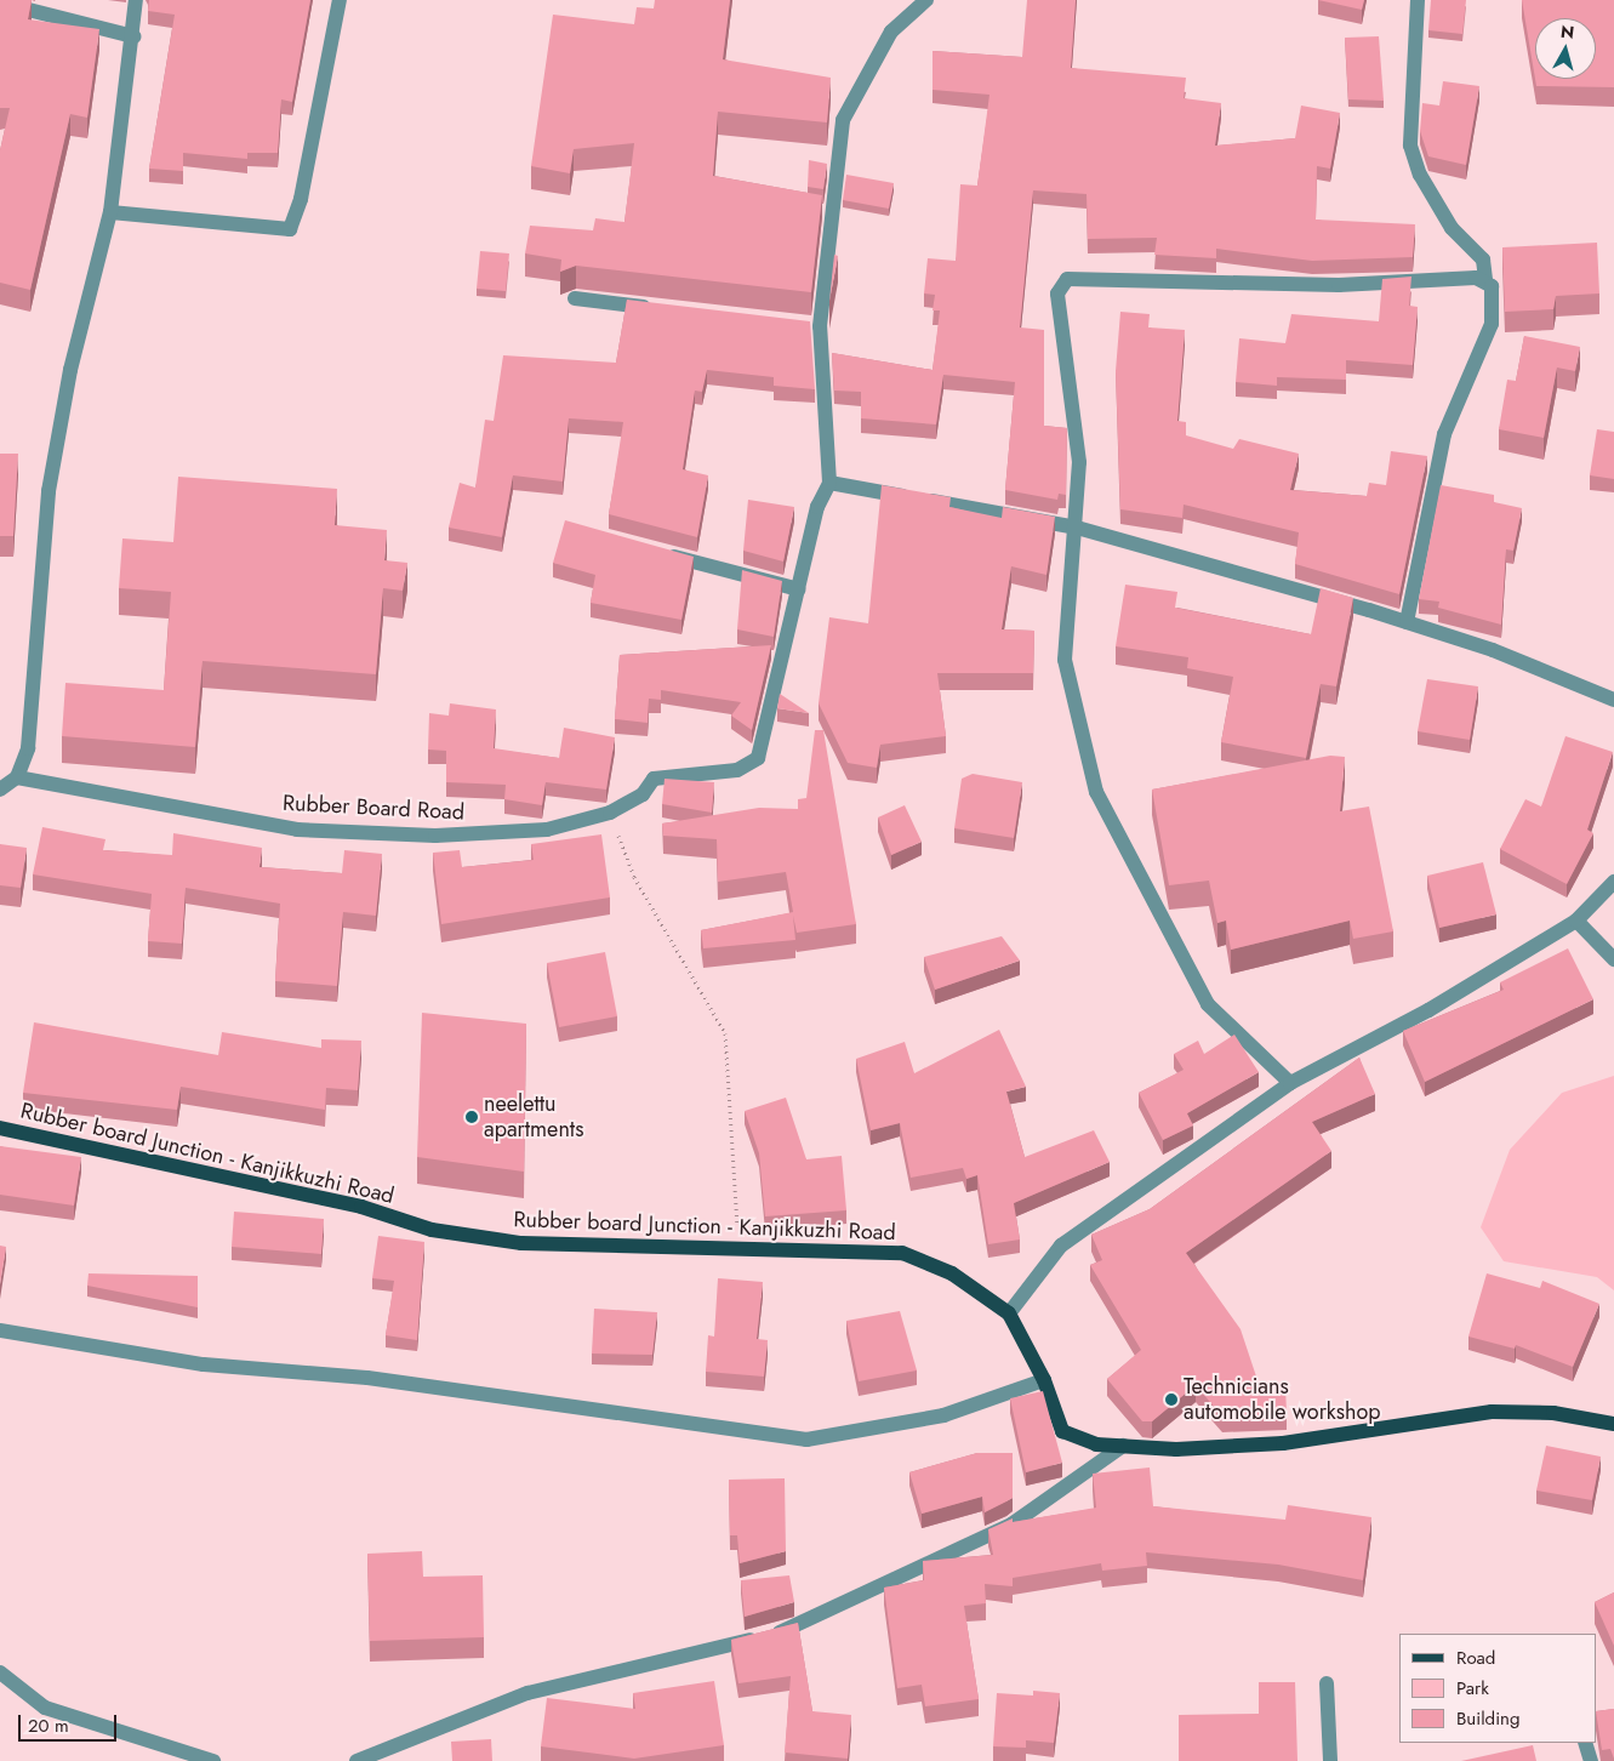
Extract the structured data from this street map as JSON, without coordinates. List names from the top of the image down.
{
  "streets": {
    "main road": ["Rubber board Junction - Kanjikkuzhi Road"],
    "street": ["Rubber Board Road"]
  },
  "places": ["neelettu apartments", "Technicians automobile workshop"],
  "legend": ["Road", "Park", "Building"],
  "scale_bar": "20 m",
  "north": "top"
}
